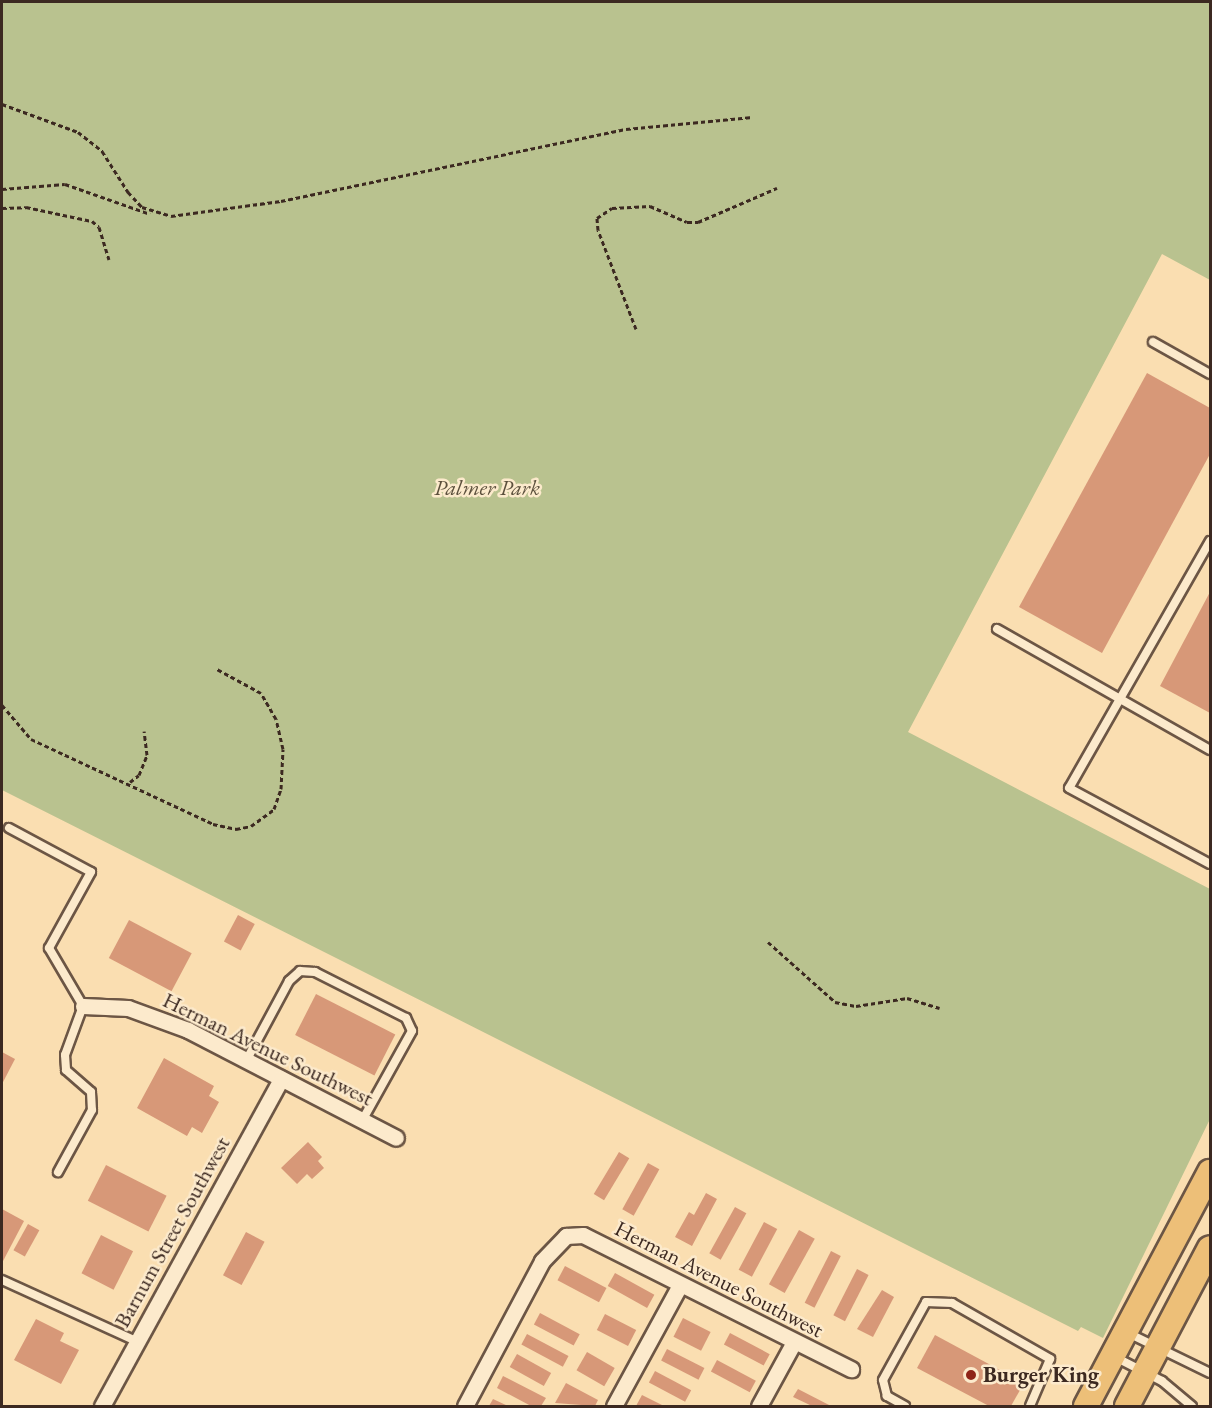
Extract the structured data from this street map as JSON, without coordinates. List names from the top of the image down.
{
  "streets": {
    "street": ["Herman Avenue Southwest", "Barnum Street Southwest"]
  },
  "crossings": [
    ["Herman Avenue Southwest", "Barnum Street Southwest"]
  ],
  "parks": ["Palmer Park"],
  "places": ["Burger King"]
}
